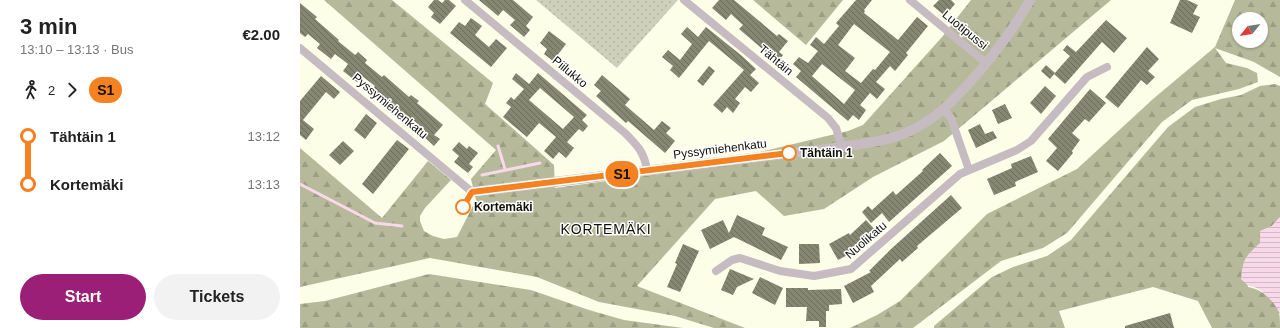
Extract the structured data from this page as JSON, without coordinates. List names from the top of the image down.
{
  "streets": {
    "street": [
      "Luotipussi",
      "Tähtäin",
      "Piilukko",
      "Pyssymiehenkatu",
      "Nuolikatu"
    ]
  },
  "crossings": [
    ["Luotipussi", "Pyssymiehenkatu"],
    ["Tähtäin", "Pyssymiehenkatu"],
    ["Piilukko", "Pyssymiehenkatu"]
  ],
  "districts": ["KORTEMÄKI"],
  "places": ["Tähtäin 1", "Kortemäki"],
  "lines": ["bus line S1"],
  "north": "bottom left",
  "page": {
    "heading": ["3 min", "13:10 – 13:13 · Bus", "€2.00"],
    "on_map": "S1",
    "legs": ["2", "S1"],
    "list": [
      {
        "name": "Tähtäin 1",
        "value": "13:12"
      },
      {
        "name": "Kortemäki",
        "value": "13:13"
      }
    ],
    "buttons": ["Start", "Tickets"]
  }
}
